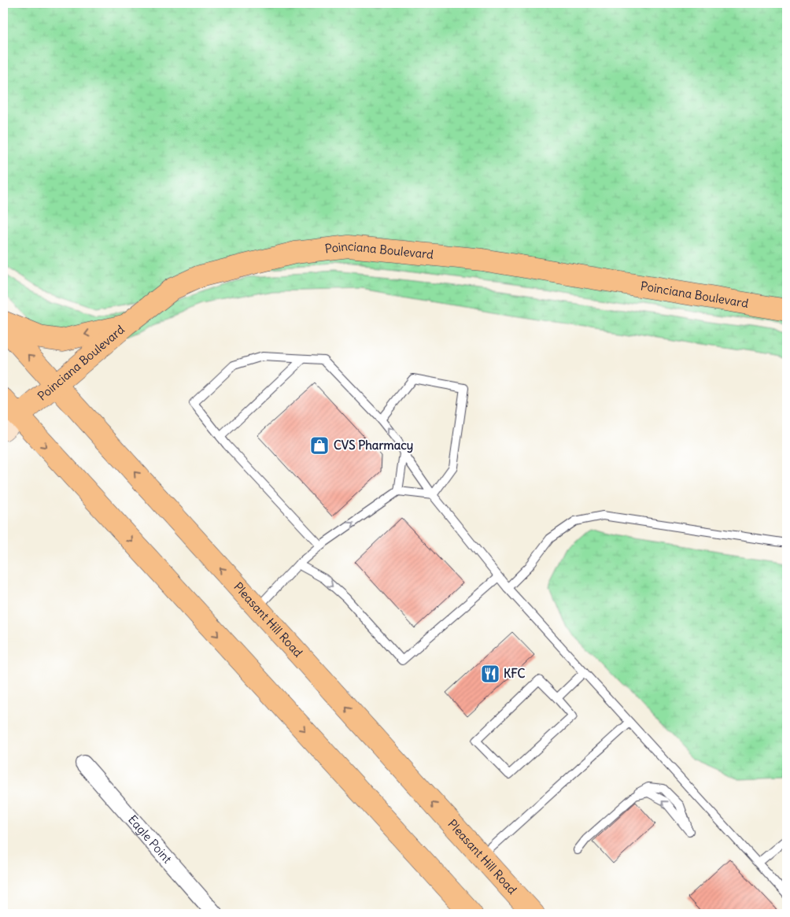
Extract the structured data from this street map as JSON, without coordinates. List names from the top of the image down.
{
  "streets": {
    "main road": ["Poinciana Boulevard", "Pleasant Hill Road"],
    "street": ["Eagle Point"]
  },
  "crossings": [
    ["Poinciana Boulevard", "Pleasant Hill Road"]
  ],
  "places": {
    "shop": ["CVS Pharmacy"],
    "restaurant": ["KFC"]
  }
}
